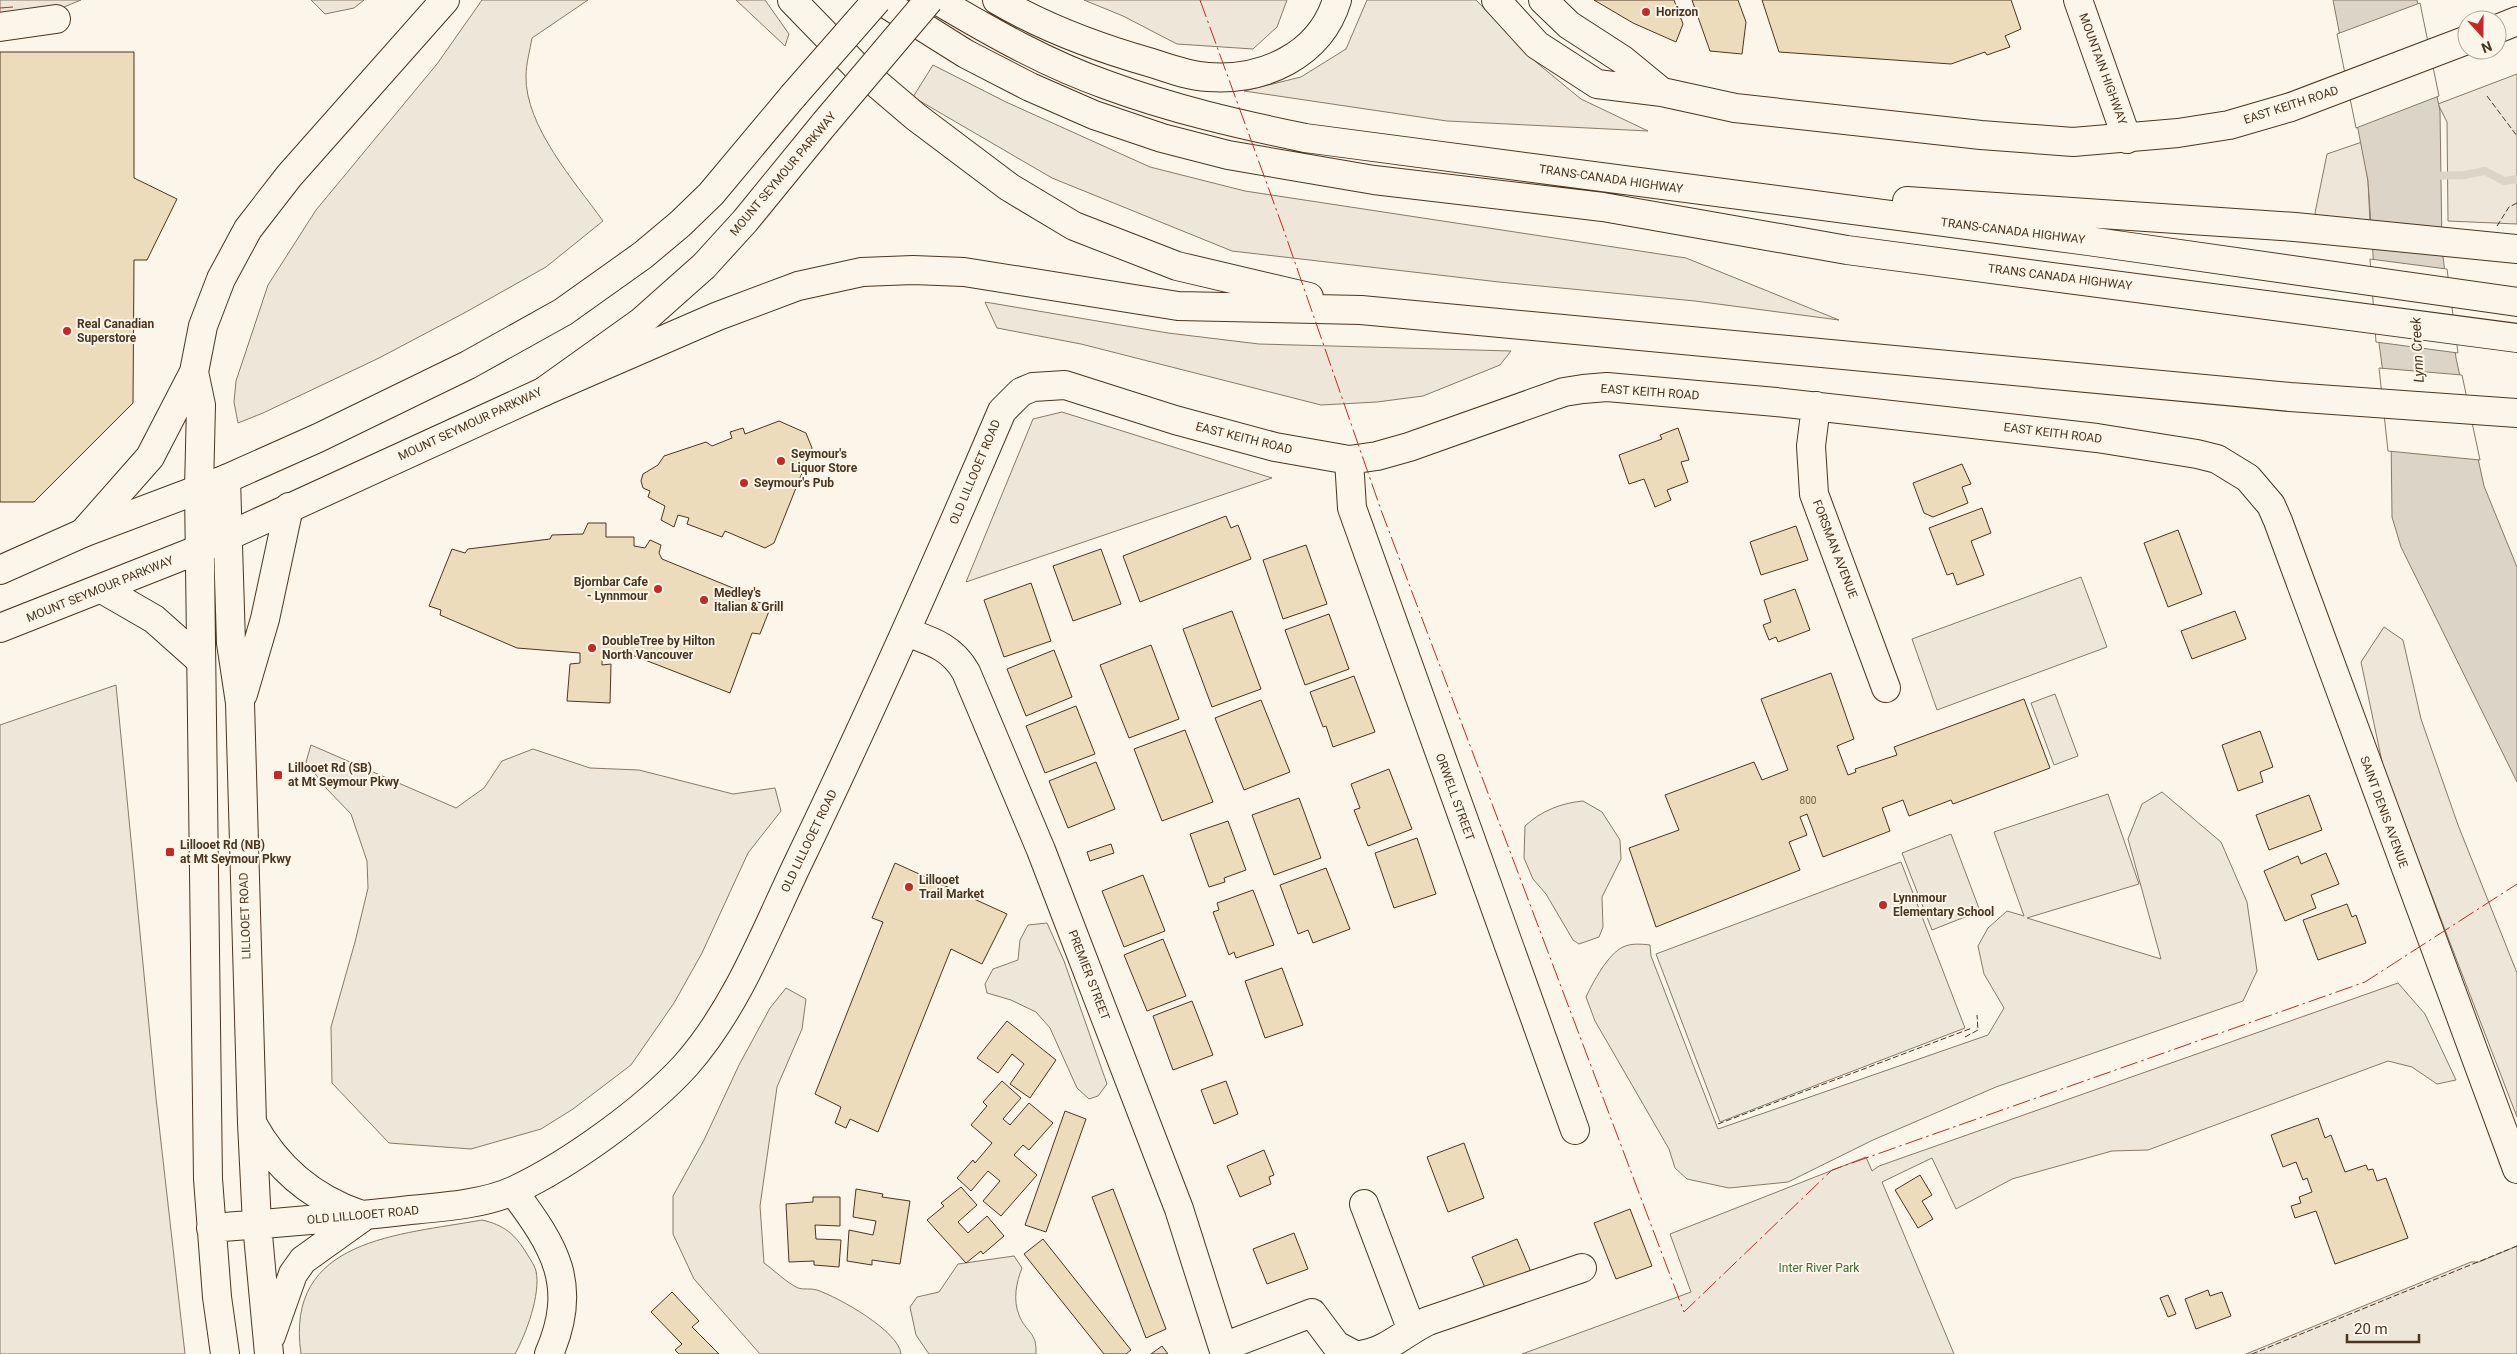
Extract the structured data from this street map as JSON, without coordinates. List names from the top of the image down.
{
  "streets": {
    "main road": [
      "MOUNTAIN HIGHWAY",
      "EAST KEITH ROAD",
      "MOUNT SEYMOUR PARKWAY",
      "TRANS-CANADA HIGHWAY",
      "TRANS CANADA HIGHWAY",
      "OLD LILLOOET ROAD",
      "FORSMAN AVENUE",
      "ORWELL STREET",
      "SAINT DENIS AVENUE",
      "LILLOOET ROAD",
      "PREMIER STREET"
    ]
  },
  "crossings": [
    ["MOUNTAIN HIGHWAY", "EAST KEITH ROAD"],
    ["EAST KEITH ROAD", "OLD LILLOOET ROAD"],
    ["EAST KEITH ROAD", "FORSMAN AVENUE"],
    ["EAST KEITH ROAD", "ORWELL STREET"],
    ["EAST KEITH ROAD", "SAINT DENIS AVENUE"],
    ["MOUNT SEYMOUR PARKWAY", "LILLOOET ROAD"],
    ["OLD LILLOOET ROAD", "LILLOOET ROAD"],
    ["OLD LILLOOET ROAD", "PREMIER STREET"]
  ],
  "water": ["Lynn Creek"],
  "parks": ["Inter River Park"],
  "places": {
    "other": [
      "Horizon",
      "Real Canadian Superstore",
      "Seymour's Liquor Store",
      "Seymour's Pub",
      "Bjornbar Cafe - Lynnmour",
      "Medley's Italian & Grill",
      "DoubleTree by Hilton North Vancouver",
      "Lillooet Trail Market",
      "Lynnmour Elementary School"
    ],
    "transit": ["Lillooet Rd (SB) at Mt Seymour Pkwy", "Lillooet Rd (NB) at Mt Seymour Pkwy"]
  },
  "house_numbers": ["800"],
  "scale_bar": "20 m",
  "north": "bottom"
}
